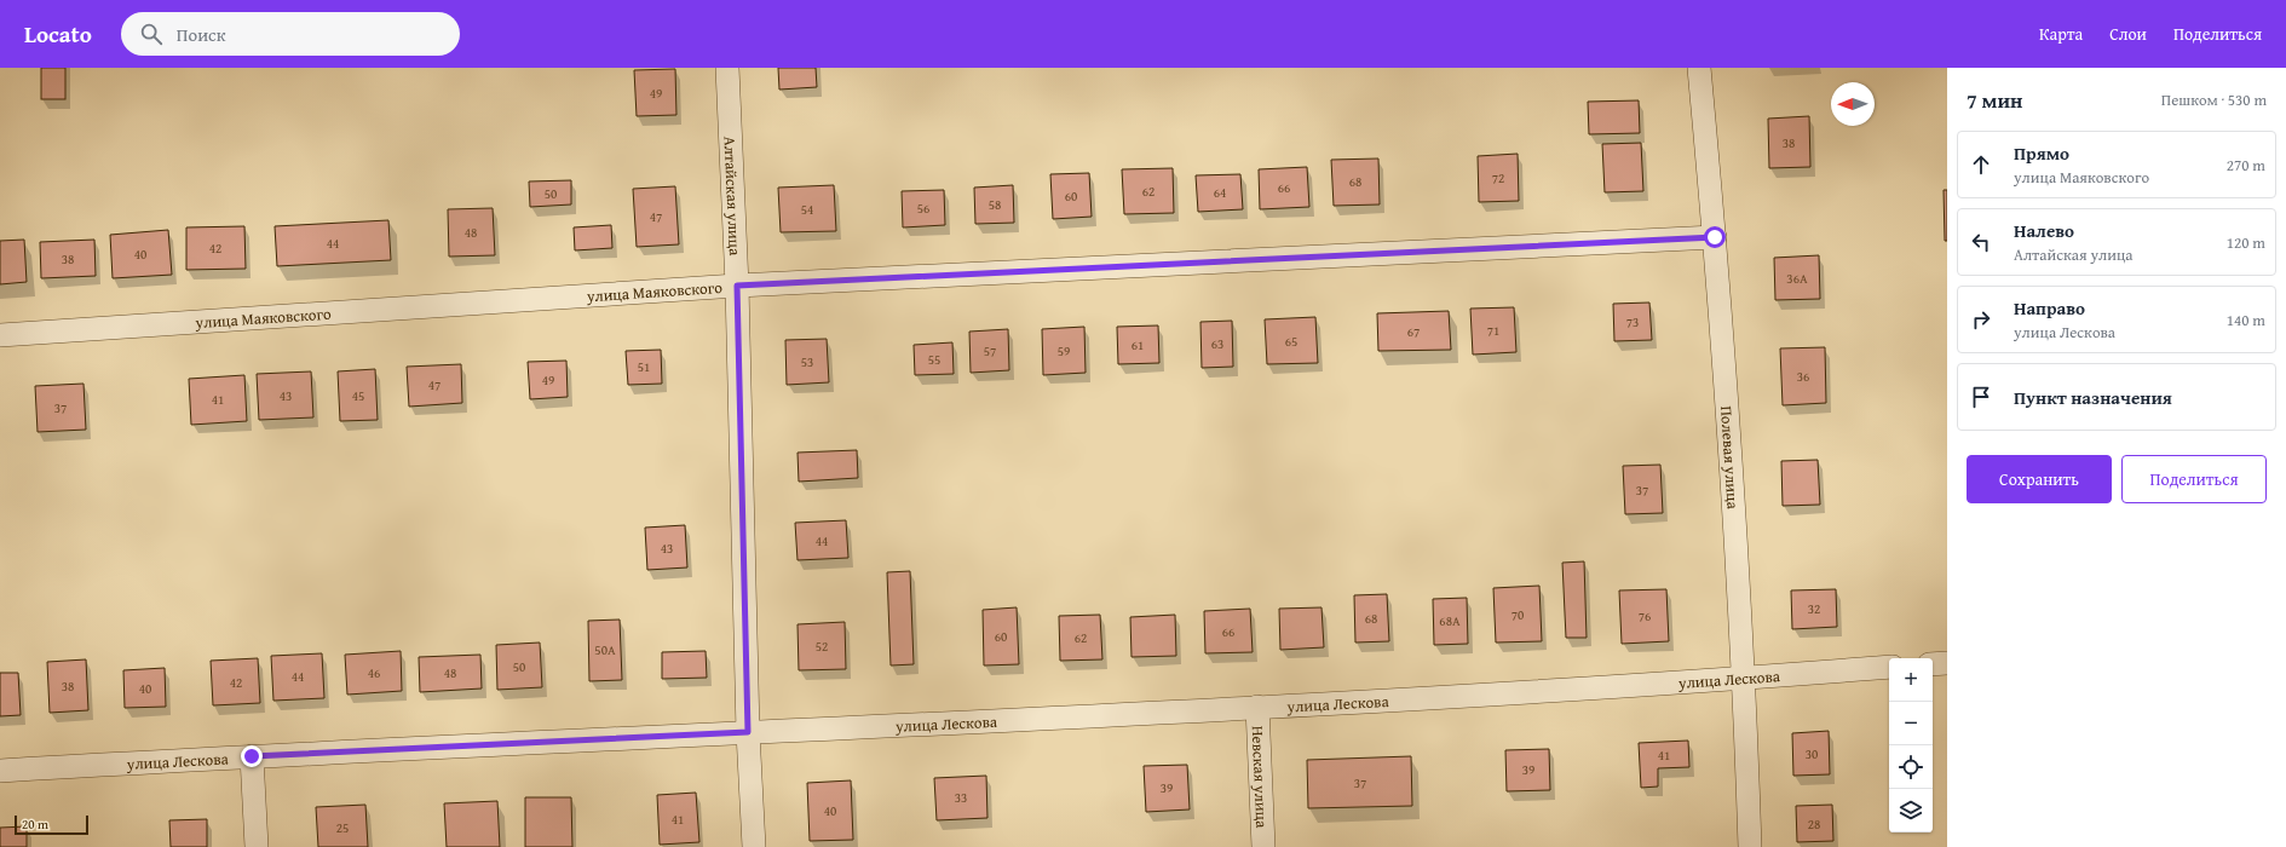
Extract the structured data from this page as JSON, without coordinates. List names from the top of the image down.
{
  "streets": {
    "street": [
      "Алтайская улица",
      "улица Маяковского",
      "Полевая улица",
      "улица Лескова",
      "Невская улица"
    ]
  },
  "crossings": [
    ["Алтайская улица", "улица Маяковского"],
    ["Алтайская улица", "улица Лескова"],
    ["улица Маяковского", "Полевая улица"],
    ["Полевая улица", "улица Лескова"],
    ["улица Лескова", "Невская улица"]
  ],
  "house_numbers": [
    "49",
    "38",
    "72",
    "68",
    "66",
    "62",
    "64",
    "50",
    "60",
    "58",
    "56",
    "54",
    "47",
    "48",
    "44",
    "42",
    "40",
    "38",
    "36А",
    "73",
    "71",
    "67",
    "65",
    "63",
    "61",
    "57",
    "59",
    "55",
    "53",
    "51",
    "36",
    "49",
    "47",
    "43",
    "45",
    "41",
    "37",
    "37",
    "44",
    "43",
    "32",
    "70",
    "76",
    "68",
    "68А",
    "66",
    "60",
    "62",
    "52",
    "50А",
    "50",
    "46",
    "48",
    "44",
    "42",
    "38",
    "40",
    "30",
    "41",
    "39",
    "37",
    "39",
    "33",
    "40",
    "41",
    "28",
    "25"
  ],
  "scale_bar": "20 m",
  "north": "left",
  "page": {
    "header": "Locato",
    "search": "Поиск",
    "nav": ["Карта", "Слои", "Поделиться"],
    "heading": ["7 мин", "Пешком · 530 m"],
    "list": [
      ["Прямо", "улица Маяковского", "270 m"],
      ["Налево", "Алтайская улица", "120 m"],
      ["Направо", "улица Лескова", "140 m"],
      "Пункт назначения"
    ],
    "buttons": ["Сохранить", "Поделиться"],
    "map_buttons": ["+", "−"],
    "scale": "20 m"
  }
}
